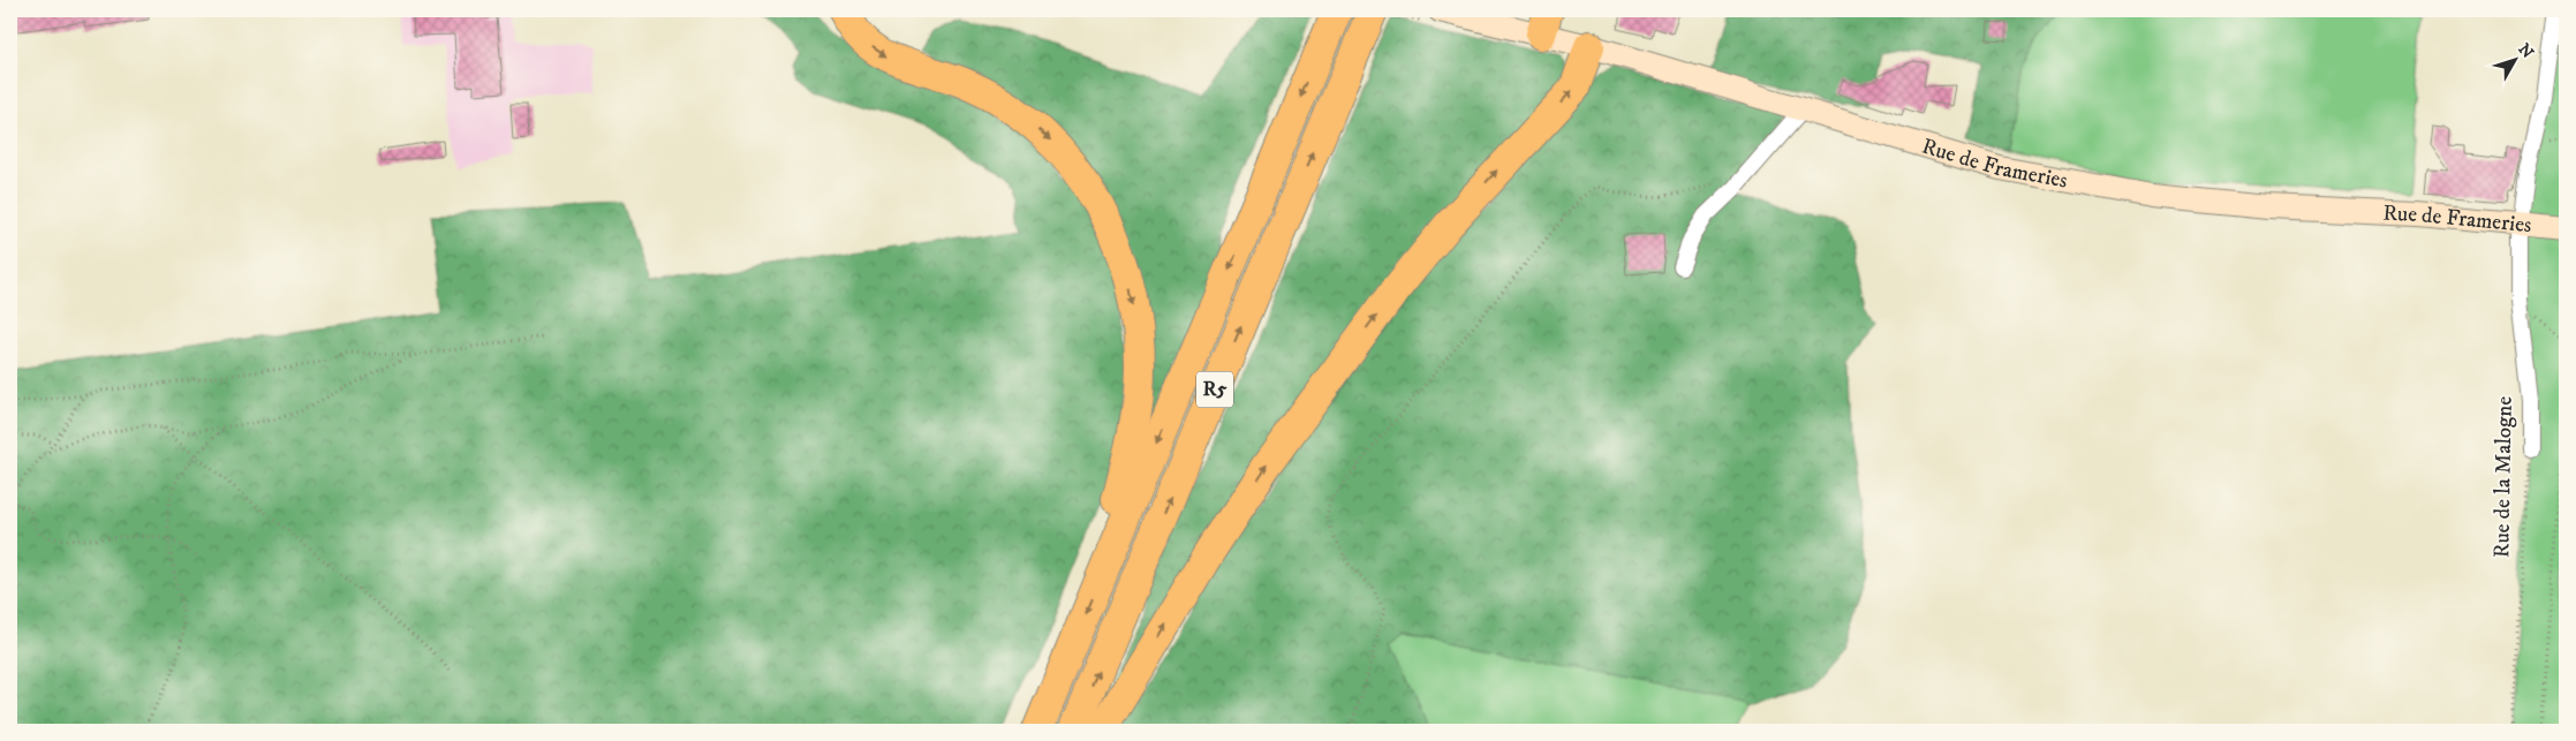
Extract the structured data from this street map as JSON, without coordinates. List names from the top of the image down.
{
  "streets": {
    "highway": ["R5"],
    "main road": ["Rue de Frameries"],
    "street": ["Rue de la Malogne"]
  },
  "crossings": [
    ["Rue de Frameries", "Rue de la Malogne"]
  ],
  "north": "top right"
}
